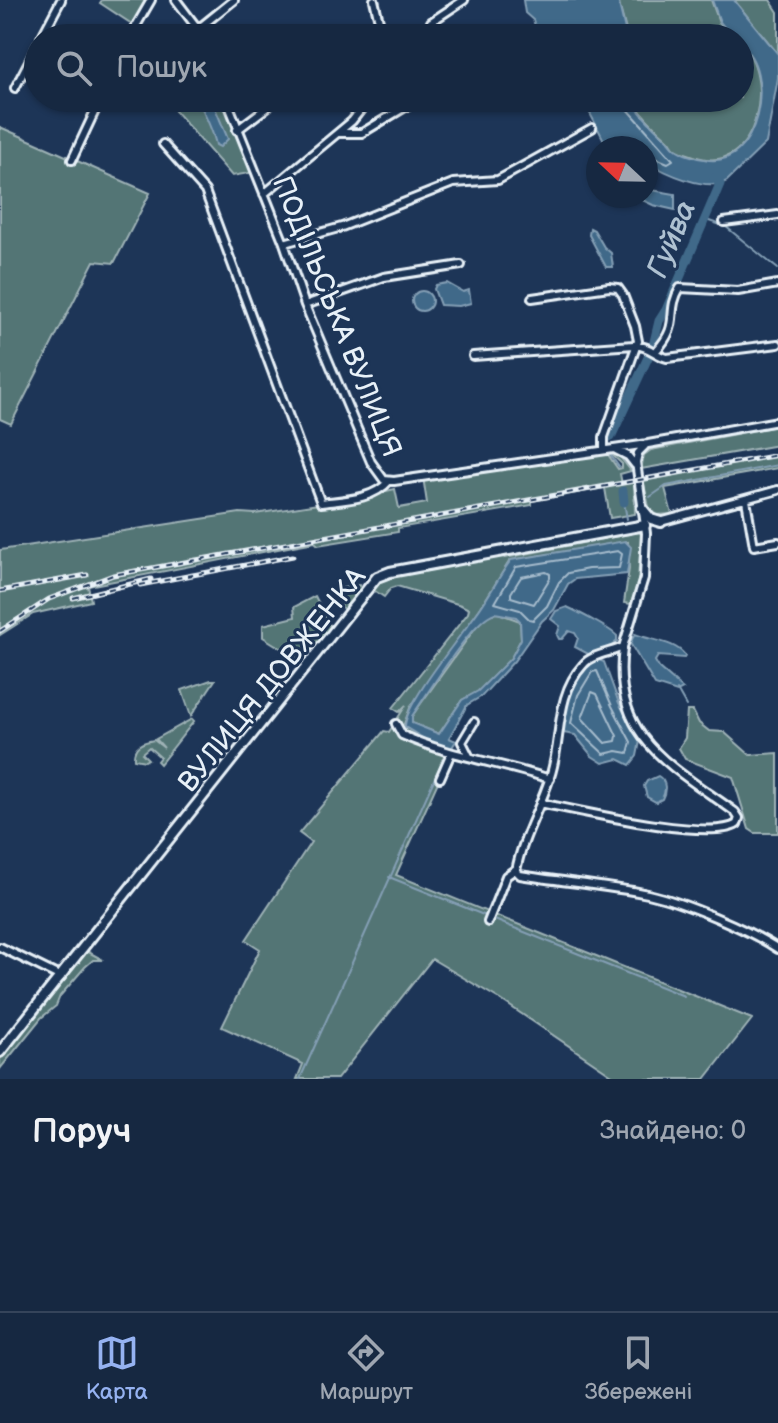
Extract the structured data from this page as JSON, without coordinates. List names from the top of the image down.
{
  "streets": {
    "main road": ["ВУЛИЦЯ ДОВЖЕНКА"],
    "street": ["ПОДІЛЬСЬКА ВУЛИЦЯ"]
  },
  "water": ["Гуйва"],
  "north": "left",
  "page": {
    "search": "Пошук",
    "heading": ["Поруч", "Знайдено: 0"],
    "nav": ["Карта", "Маршрут", "Збережені"]
  }
}
